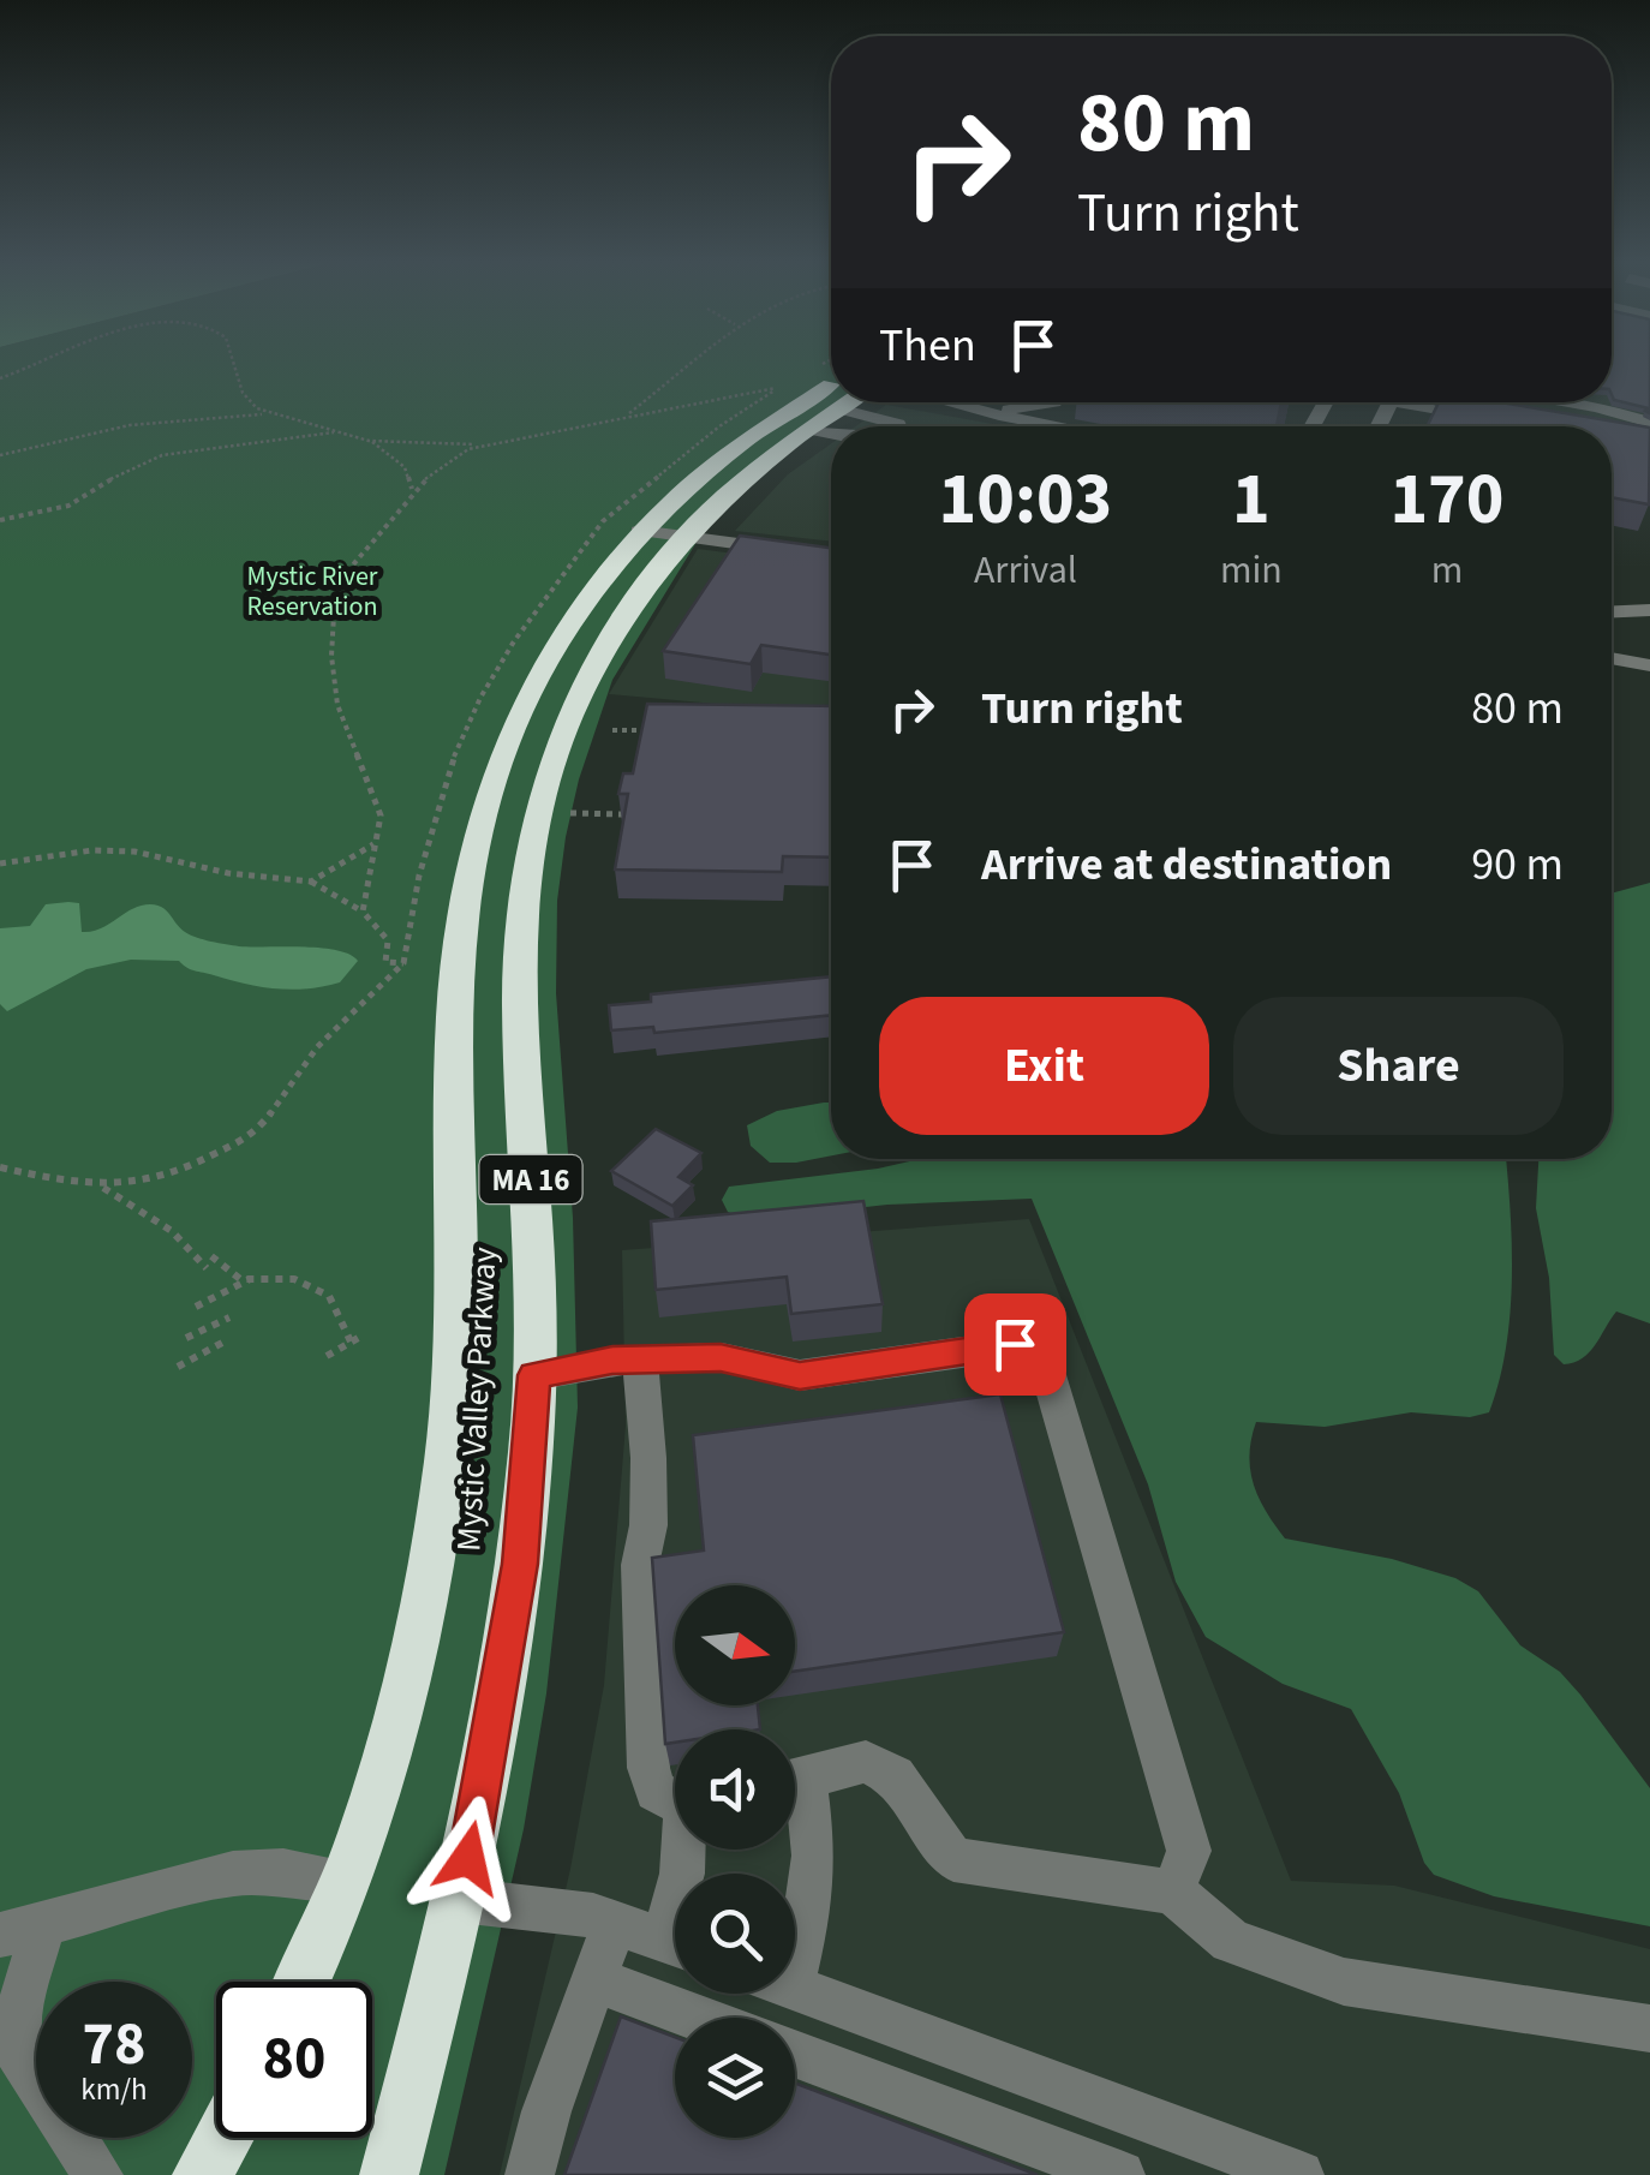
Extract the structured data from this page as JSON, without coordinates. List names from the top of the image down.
{
  "streets": {
    "highway": ["MA 16", "Mystic Valley Parkway"]
  },
  "parks": ["Mystic River Reservation"],
  "north": "right",
  "page": {
    "turn": ["80 m", "Turn right"],
    "then": "Then",
    "eta": [
      "10:03",
      "Arrival",
      "1",
      "min",
      "170",
      "m"
    ],
    "list": [
      {
        "name": "Turn right",
        "value": "80 m"
      },
      {
        "name": "Arrive at destination",
        "value": "90 m"
      }
    ],
    "buttons": ["Exit", "Share"],
    "speed": "78 km/h",
    "limit": "80"
  }
}
